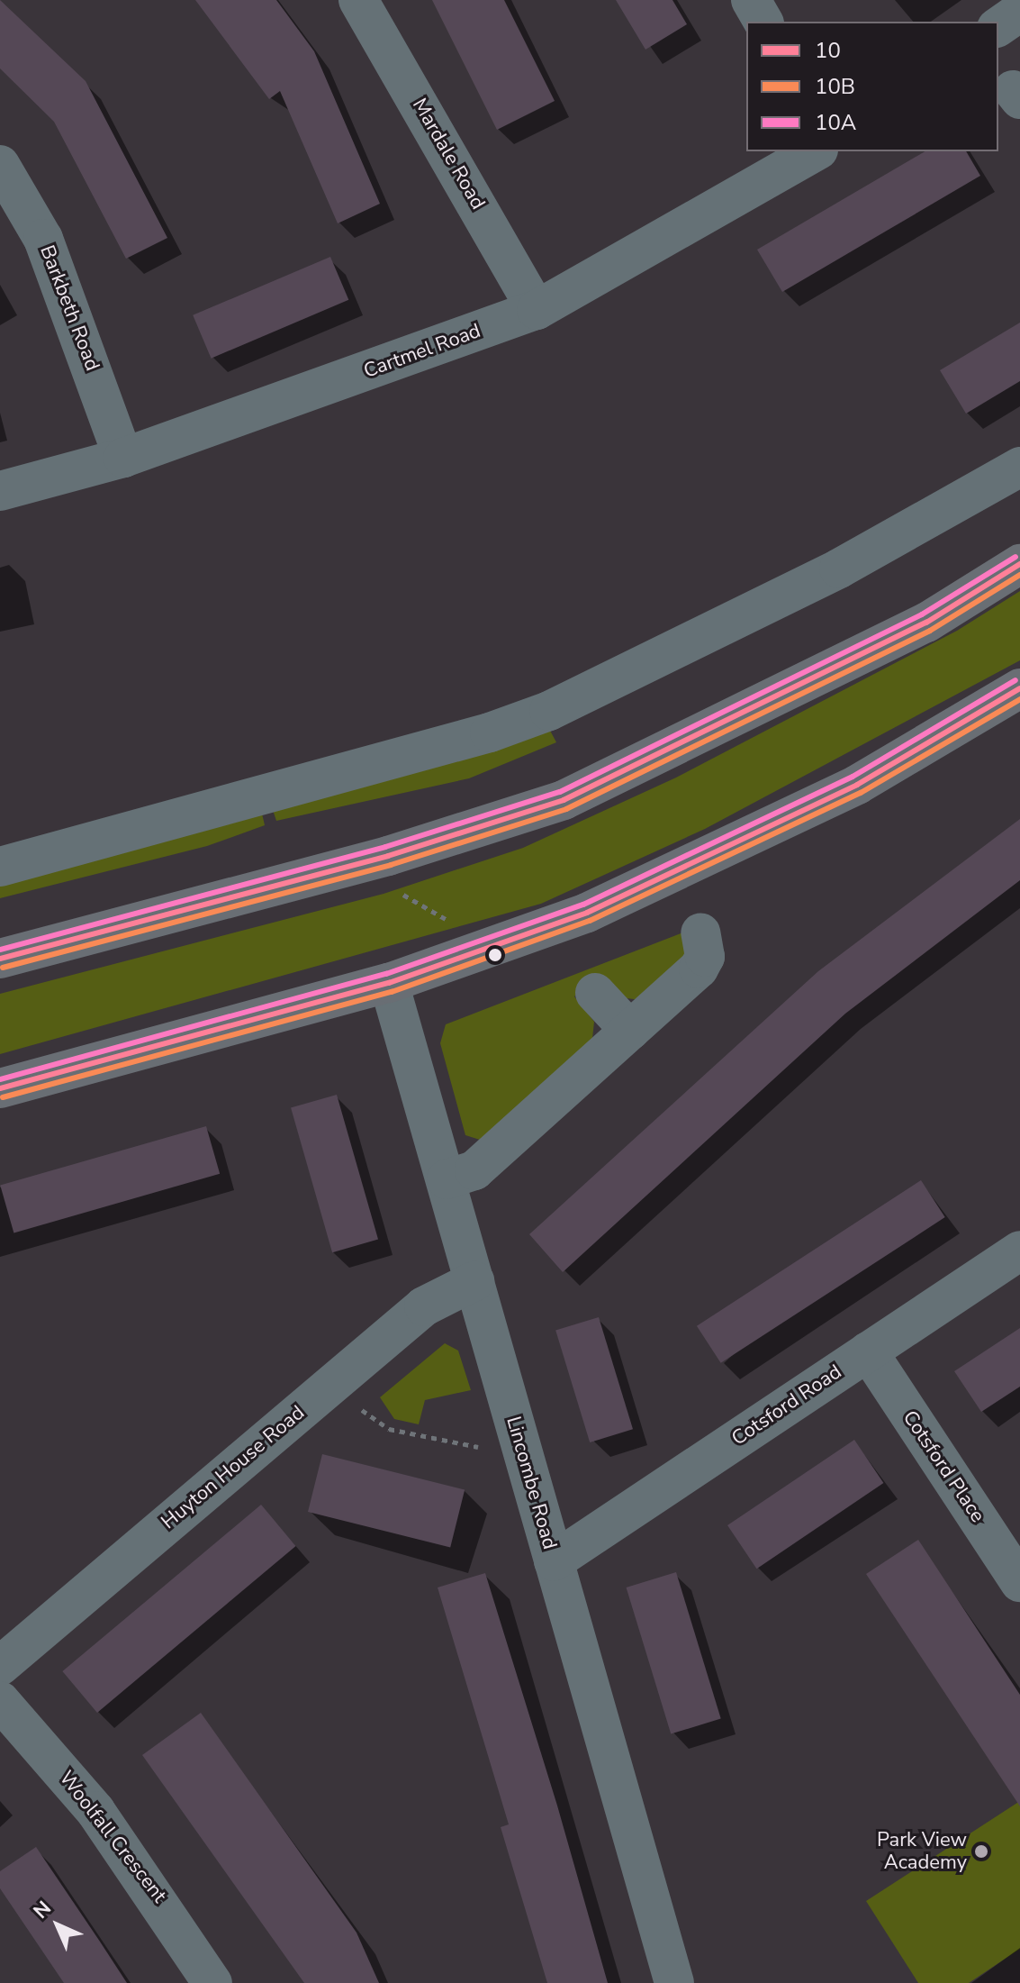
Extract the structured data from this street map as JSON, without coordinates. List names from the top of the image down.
{
  "streets": {
    "street": [
      "Mardale Road",
      "Barkbeth Road",
      "Cartmel Road",
      "Cotsford Road",
      "Cotsford Place",
      "Huyton House Road",
      "Lincombe Road",
      "Woolfall Crescent"
    ]
  },
  "crossings": [
    ["Mardale Road", "Cartmel Road"],
    ["Barkbeth Road", "Cartmel Road"],
    ["Cotsford Road", "Cotsford Place"],
    ["Cotsford Road", "Lincombe Road"],
    ["Huyton House Road", "Lincombe Road"]
  ],
  "places": ["Park View Academy"],
  "lines": ["transit line 10A", "transit line 10", "transit line 10B"],
  "legend": ["10", "10B", "10A"],
  "north": "top left"
}
